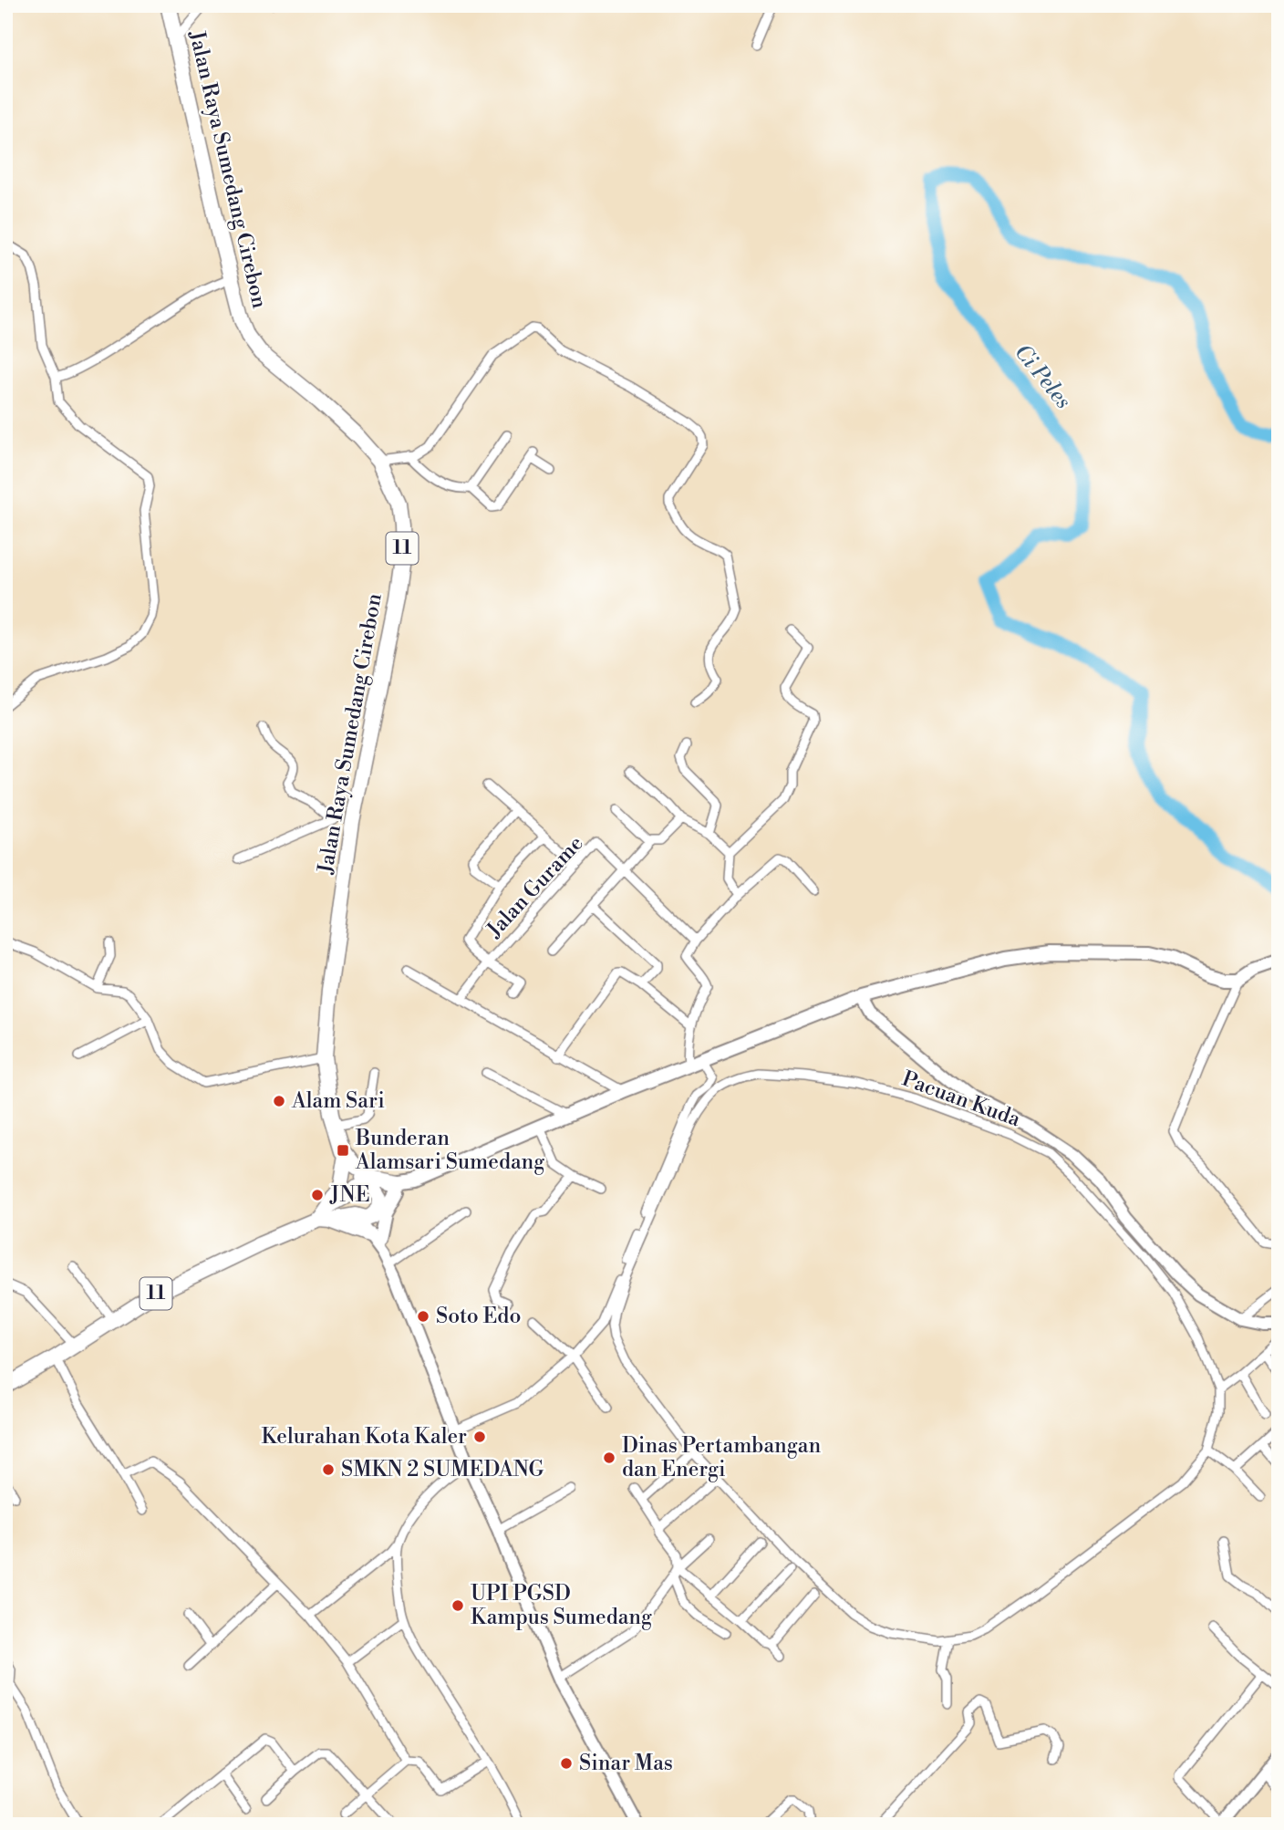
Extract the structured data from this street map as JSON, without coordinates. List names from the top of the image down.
{
  "streets": {
    "highway": ["Jalan Raya Sumedang Cirebon", "11"],
    "street": ["Jalan Gurame", "Pacuan Kuda"]
  },
  "crossings": [
    ["Jalan Raya Sumedang Cirebon", "11"]
  ],
  "water": ["Ci Peles"],
  "places": {
    "other": [
      "Alam Sari",
      "JNE",
      "Soto Edo",
      "Kelurahan Kota Kaler",
      "Dinas Pertambangan dan Energi",
      "SMKN 2 SUMEDANG",
      "UPI PGSD Kampus Sumedang",
      "Sinar Mas"
    ],
    "transit": ["Bunderan Alamsari Sumedang"]
  }
}
